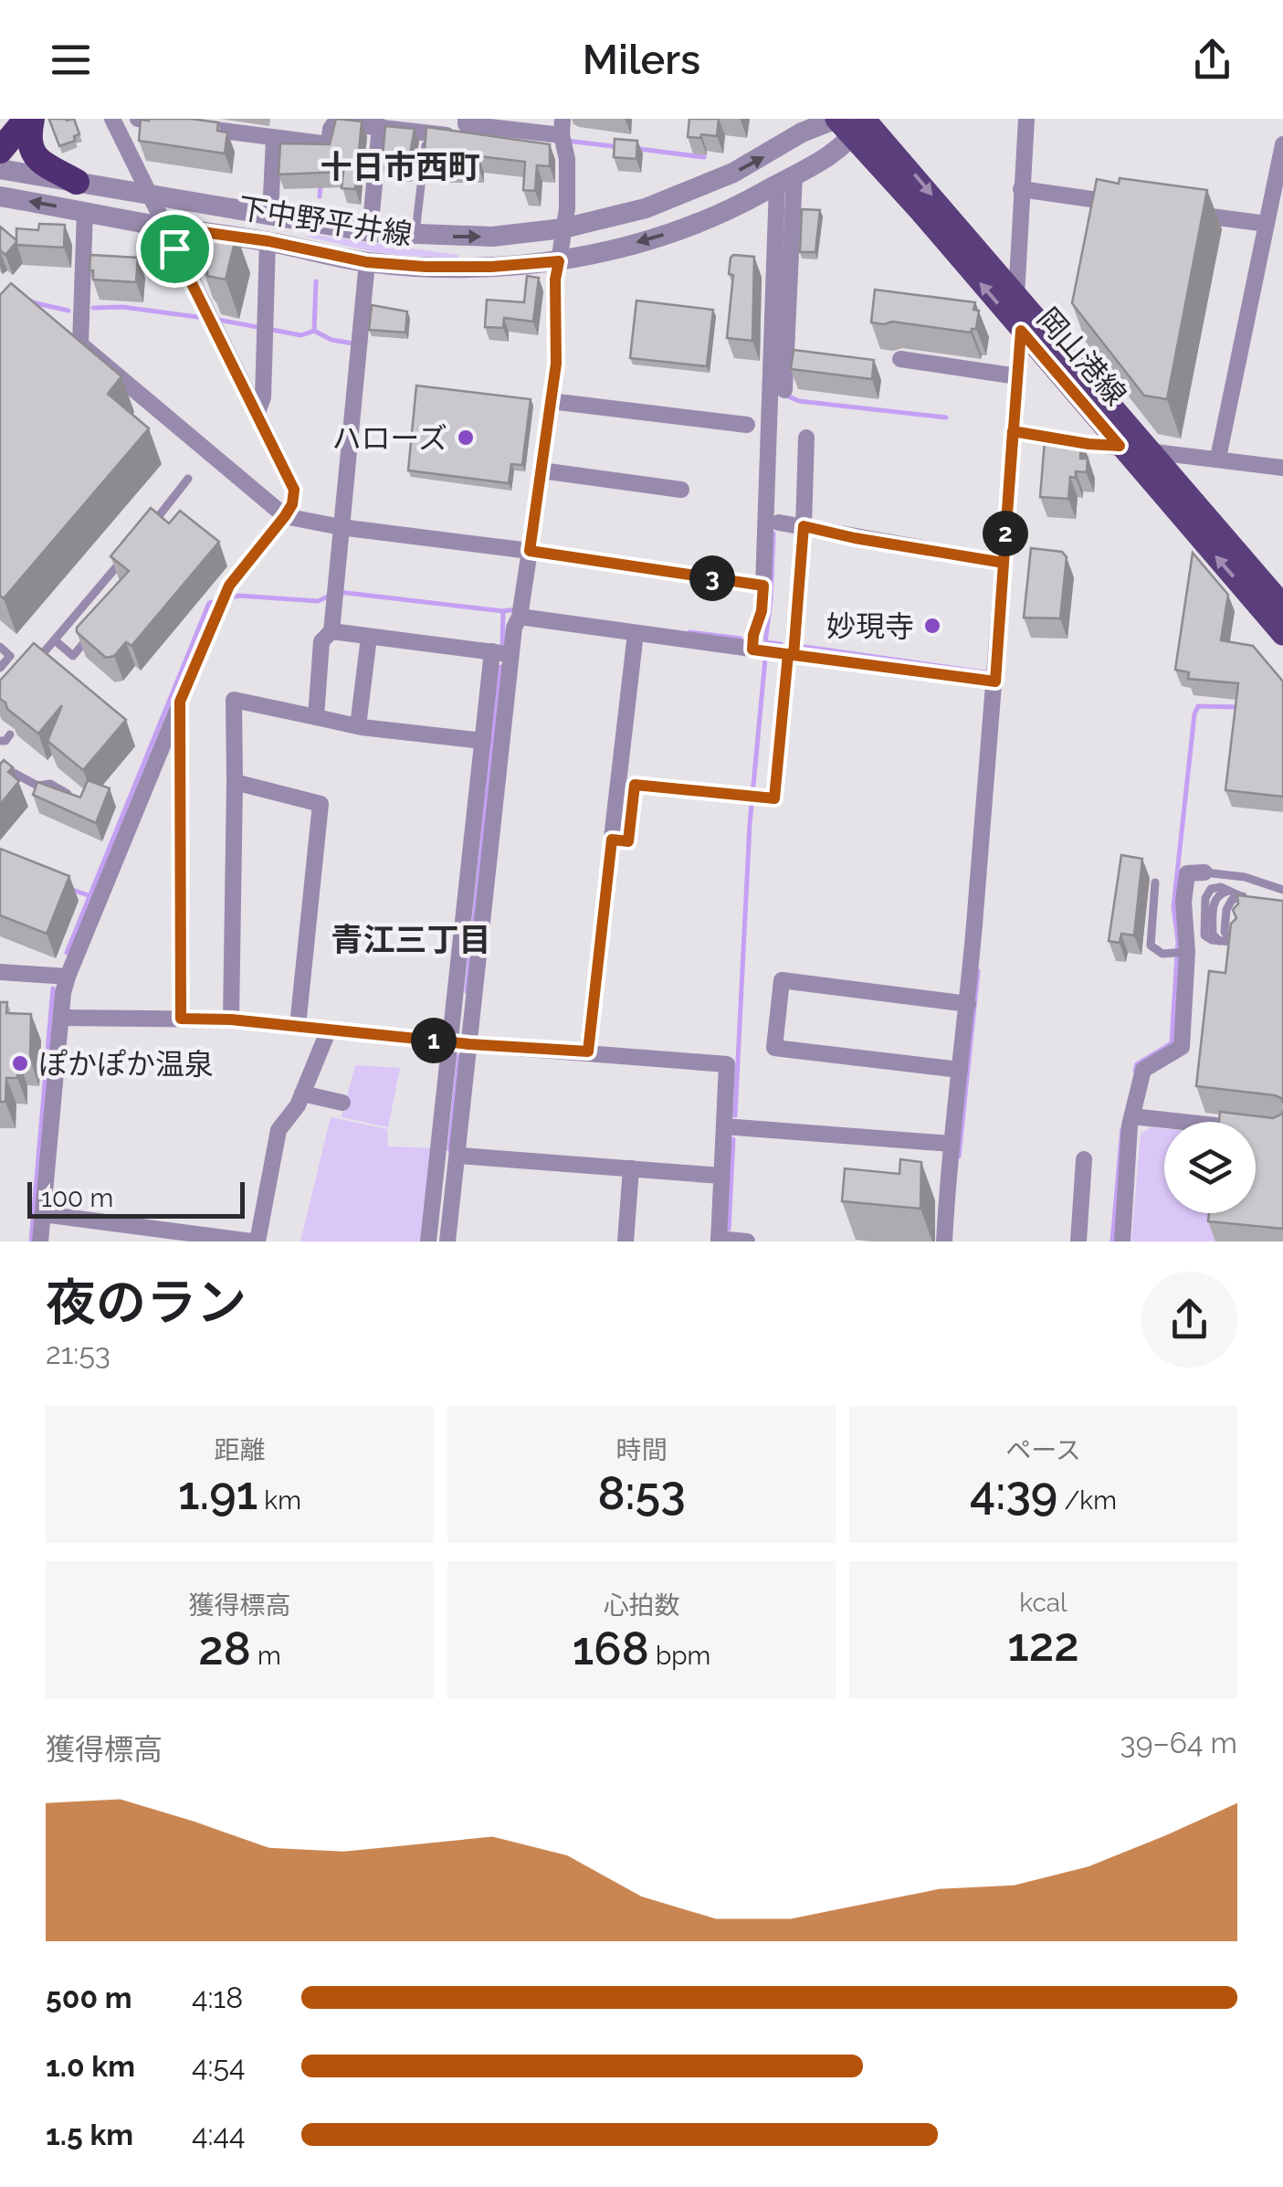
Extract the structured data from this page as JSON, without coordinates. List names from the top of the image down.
{
  "streets": {
    "main road": ["岡山港線"],
    "street": ["下中野平井線"]
  },
  "crossings": [
    ["下中野平井線", "岡山港線"]
  ],
  "districts": ["十日市西町", "青江三丁目"],
  "places": ["ハローズ", "妙現寺", "ぽかぽか温泉"],
  "scale_bar": "100 m",
  "page": {
    "header": "Milers",
    "pins": ["2", "3", "1"],
    "scale": "100 m",
    "heading": ["夜のラン", "21:53"],
    "stats": [
      ["距離", "1.91 km"],
      ["時間", "8:53"],
      ["ペース", "4:39 /km"],
      ["獲得標高", "28 m"],
      ["心拍数", "168 bpm"],
      ["kcal", "122"]
    ],
    "chart": ["獲得標高", "39–64 m"],
    "list": [
      {
        "name": "500 m",
        "note": "4:18"
      },
      {
        "name": "1.0 km",
        "note": "4:54"
      },
      {
        "name": "1.5 km",
        "note": "4:44"
      }
    ]
  }
}
